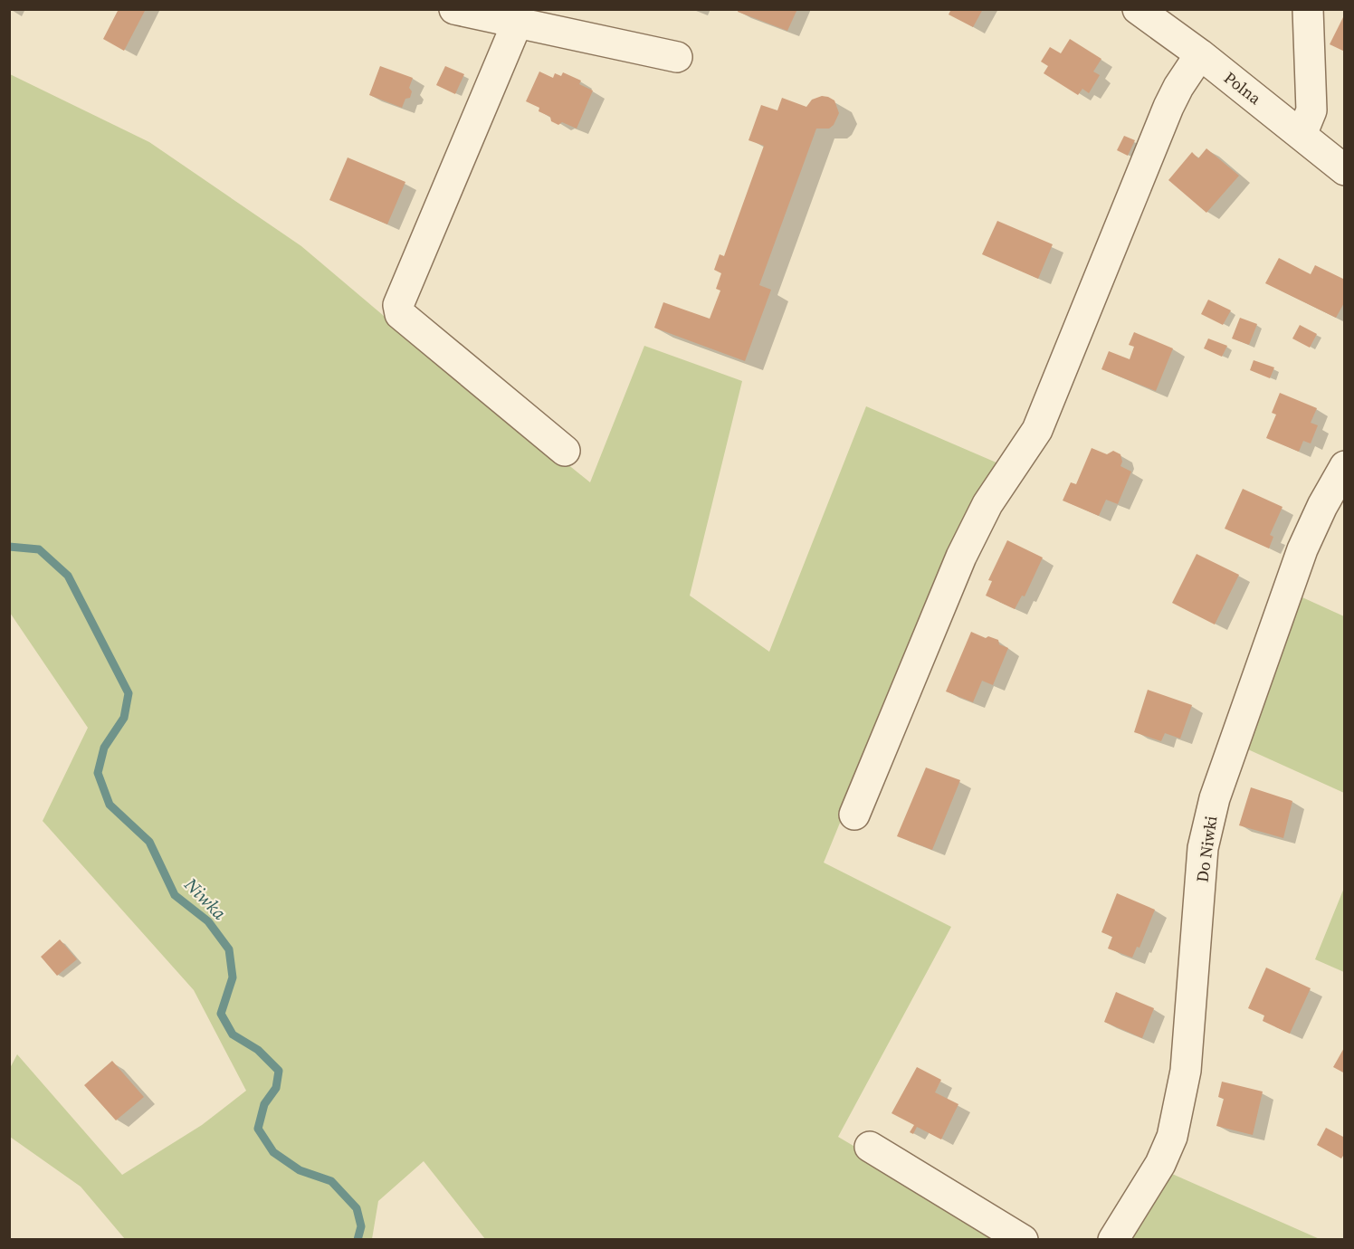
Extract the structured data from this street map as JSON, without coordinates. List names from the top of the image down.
{
  "streets": {
    "street": ["Polna", "Do Niwki"]
  },
  "water": ["Niwka"]
}
